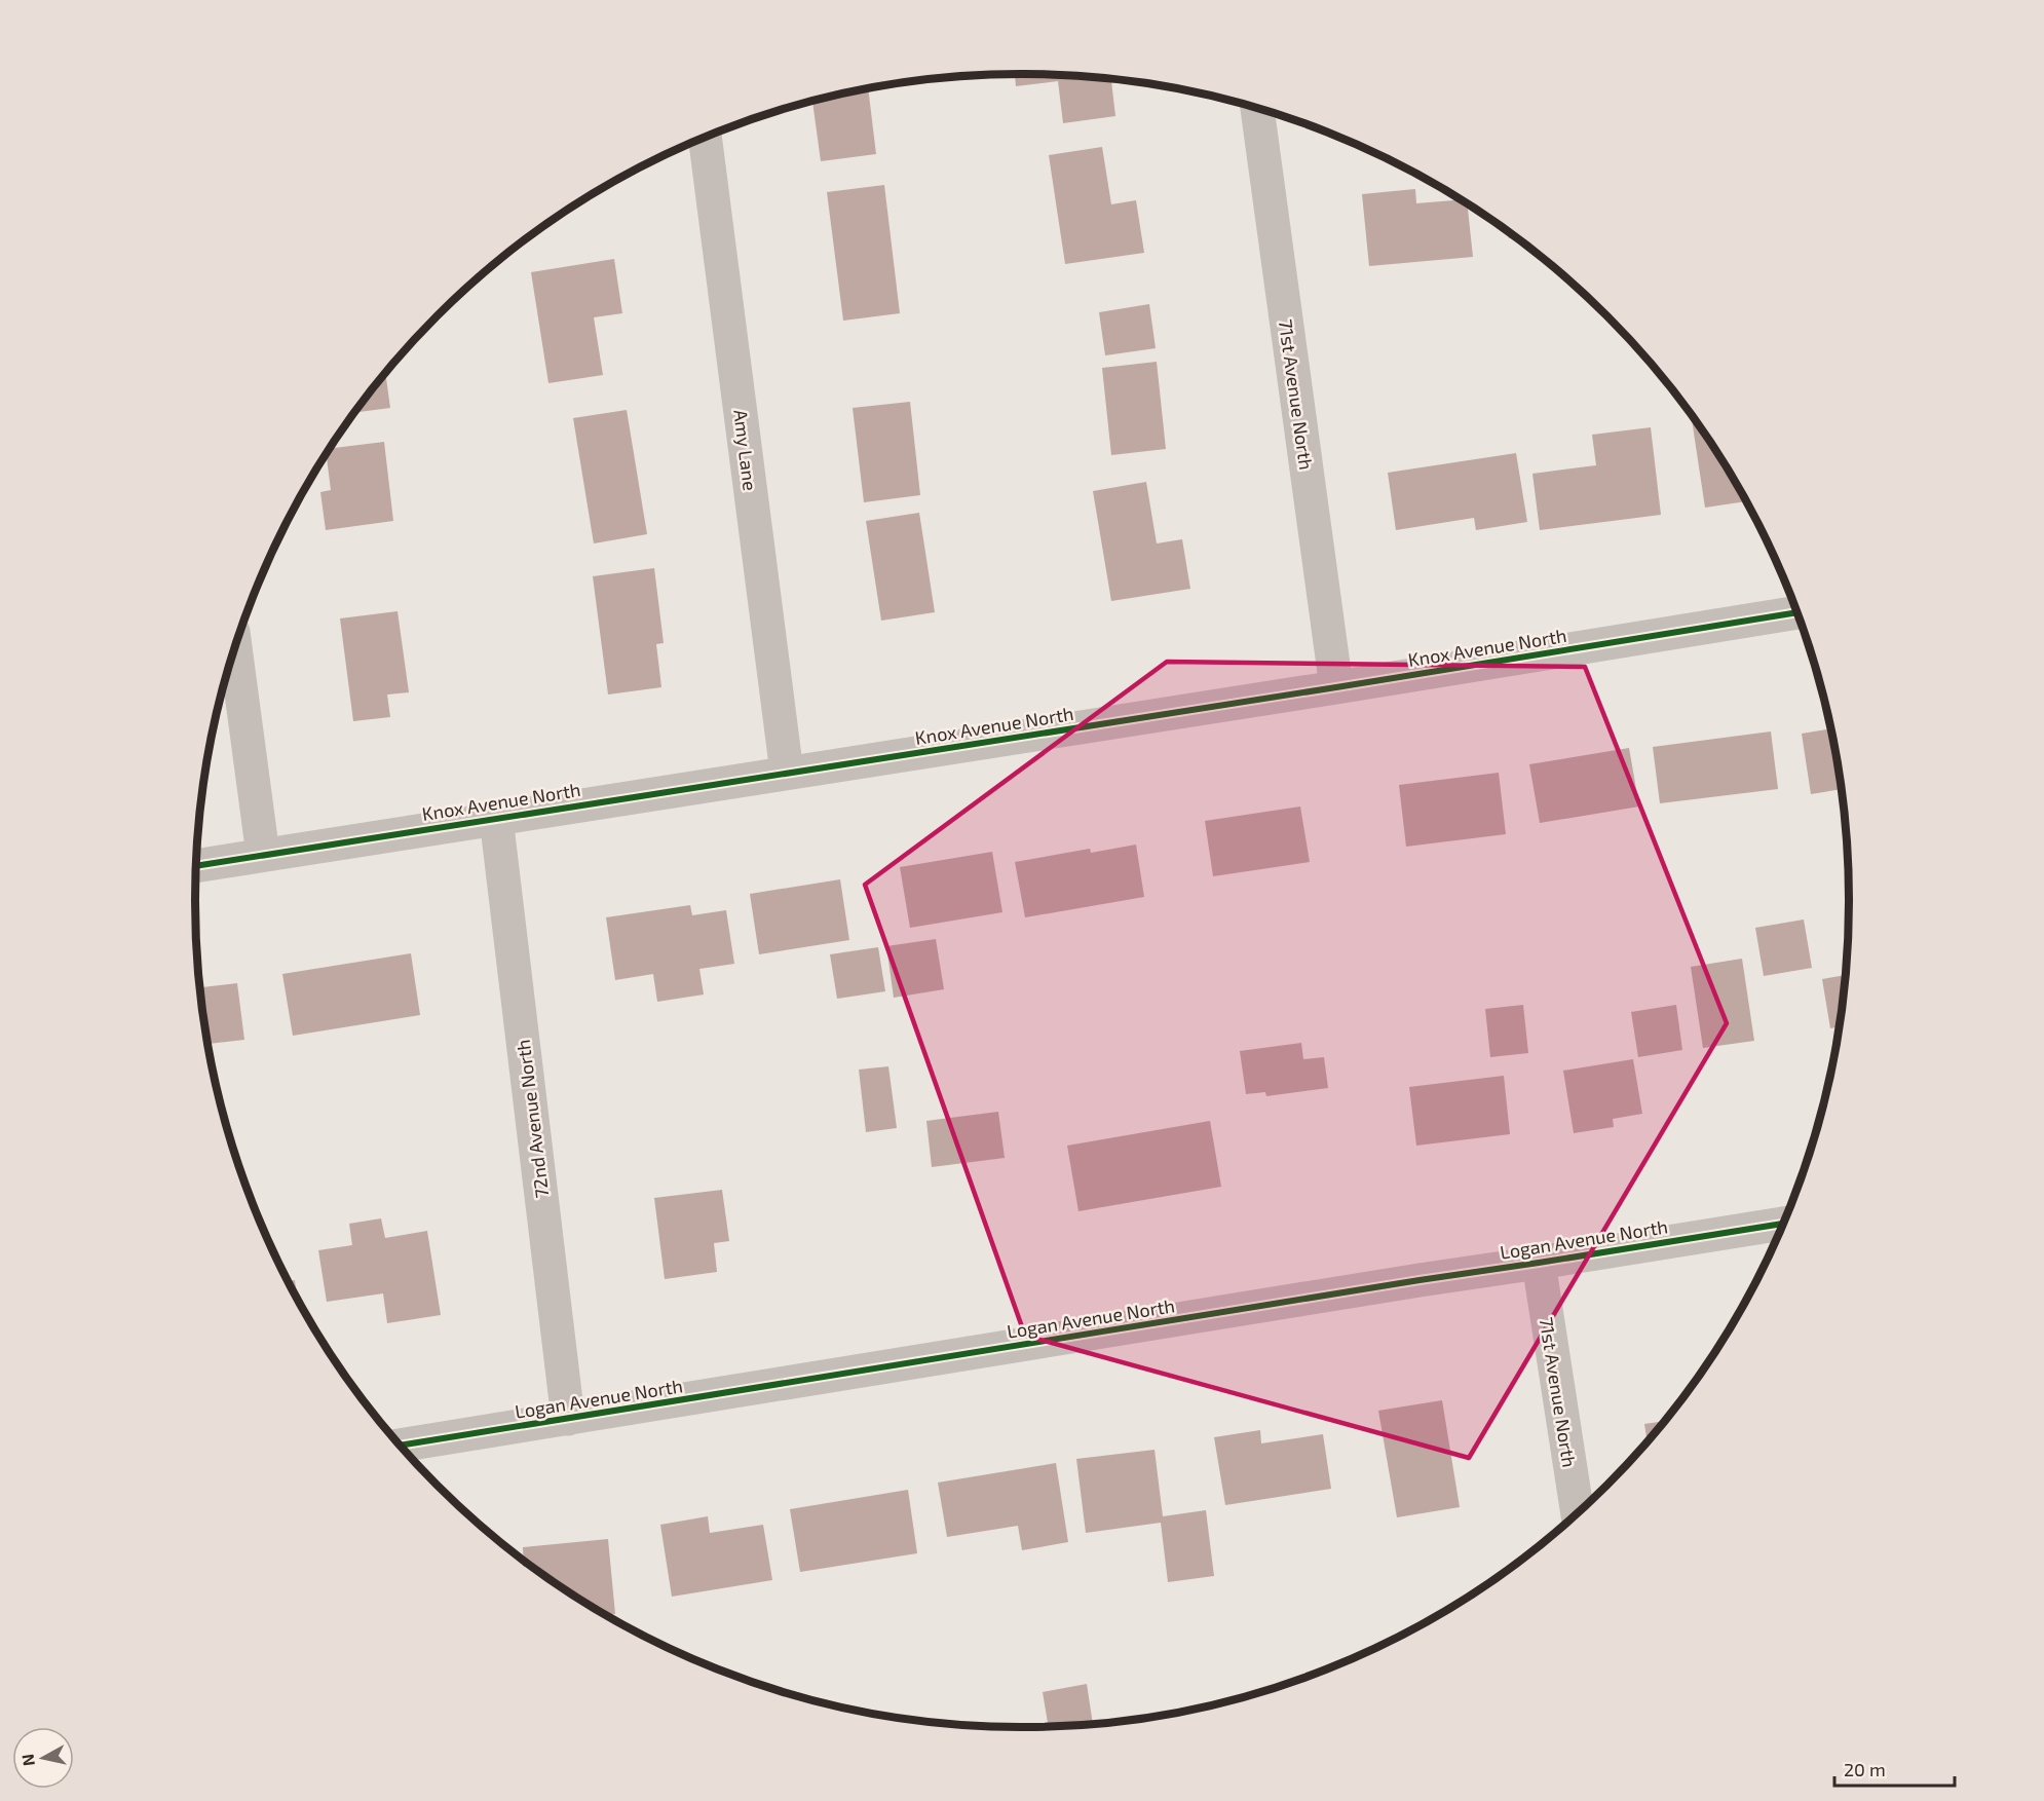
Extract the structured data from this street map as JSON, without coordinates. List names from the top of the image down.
{
  "streets": {
    "street": [
      "71st Avenue North",
      "Amy Lane",
      "Knox Avenue North",
      "72nd Avenue North",
      "Logan Avenue North"
    ]
  },
  "crossings": [
    ["71st Avenue North", "Knox Avenue North"],
    ["71st Avenue North", "Logan Avenue North"],
    ["Amy Lane", "Knox Avenue North"],
    ["Knox Avenue North", "72nd Avenue North"],
    ["72nd Avenue North", "Logan Avenue North"]
  ],
  "scale_bar": "20 m",
  "north": "left"
}
